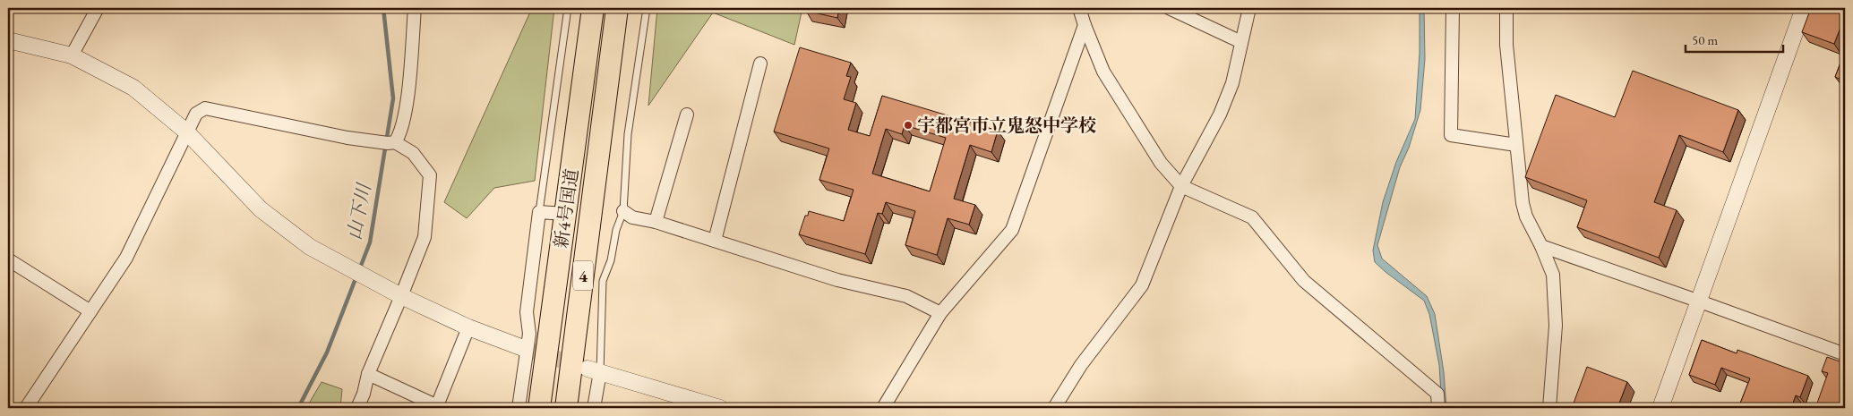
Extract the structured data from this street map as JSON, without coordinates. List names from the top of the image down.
{
  "streets": {
    "highway": ["新4号国道", "4"]
  },
  "water": ["山下川"],
  "places": ["宇都宮市立鬼怒中学校"],
  "scale_bar": "50 m"
}
